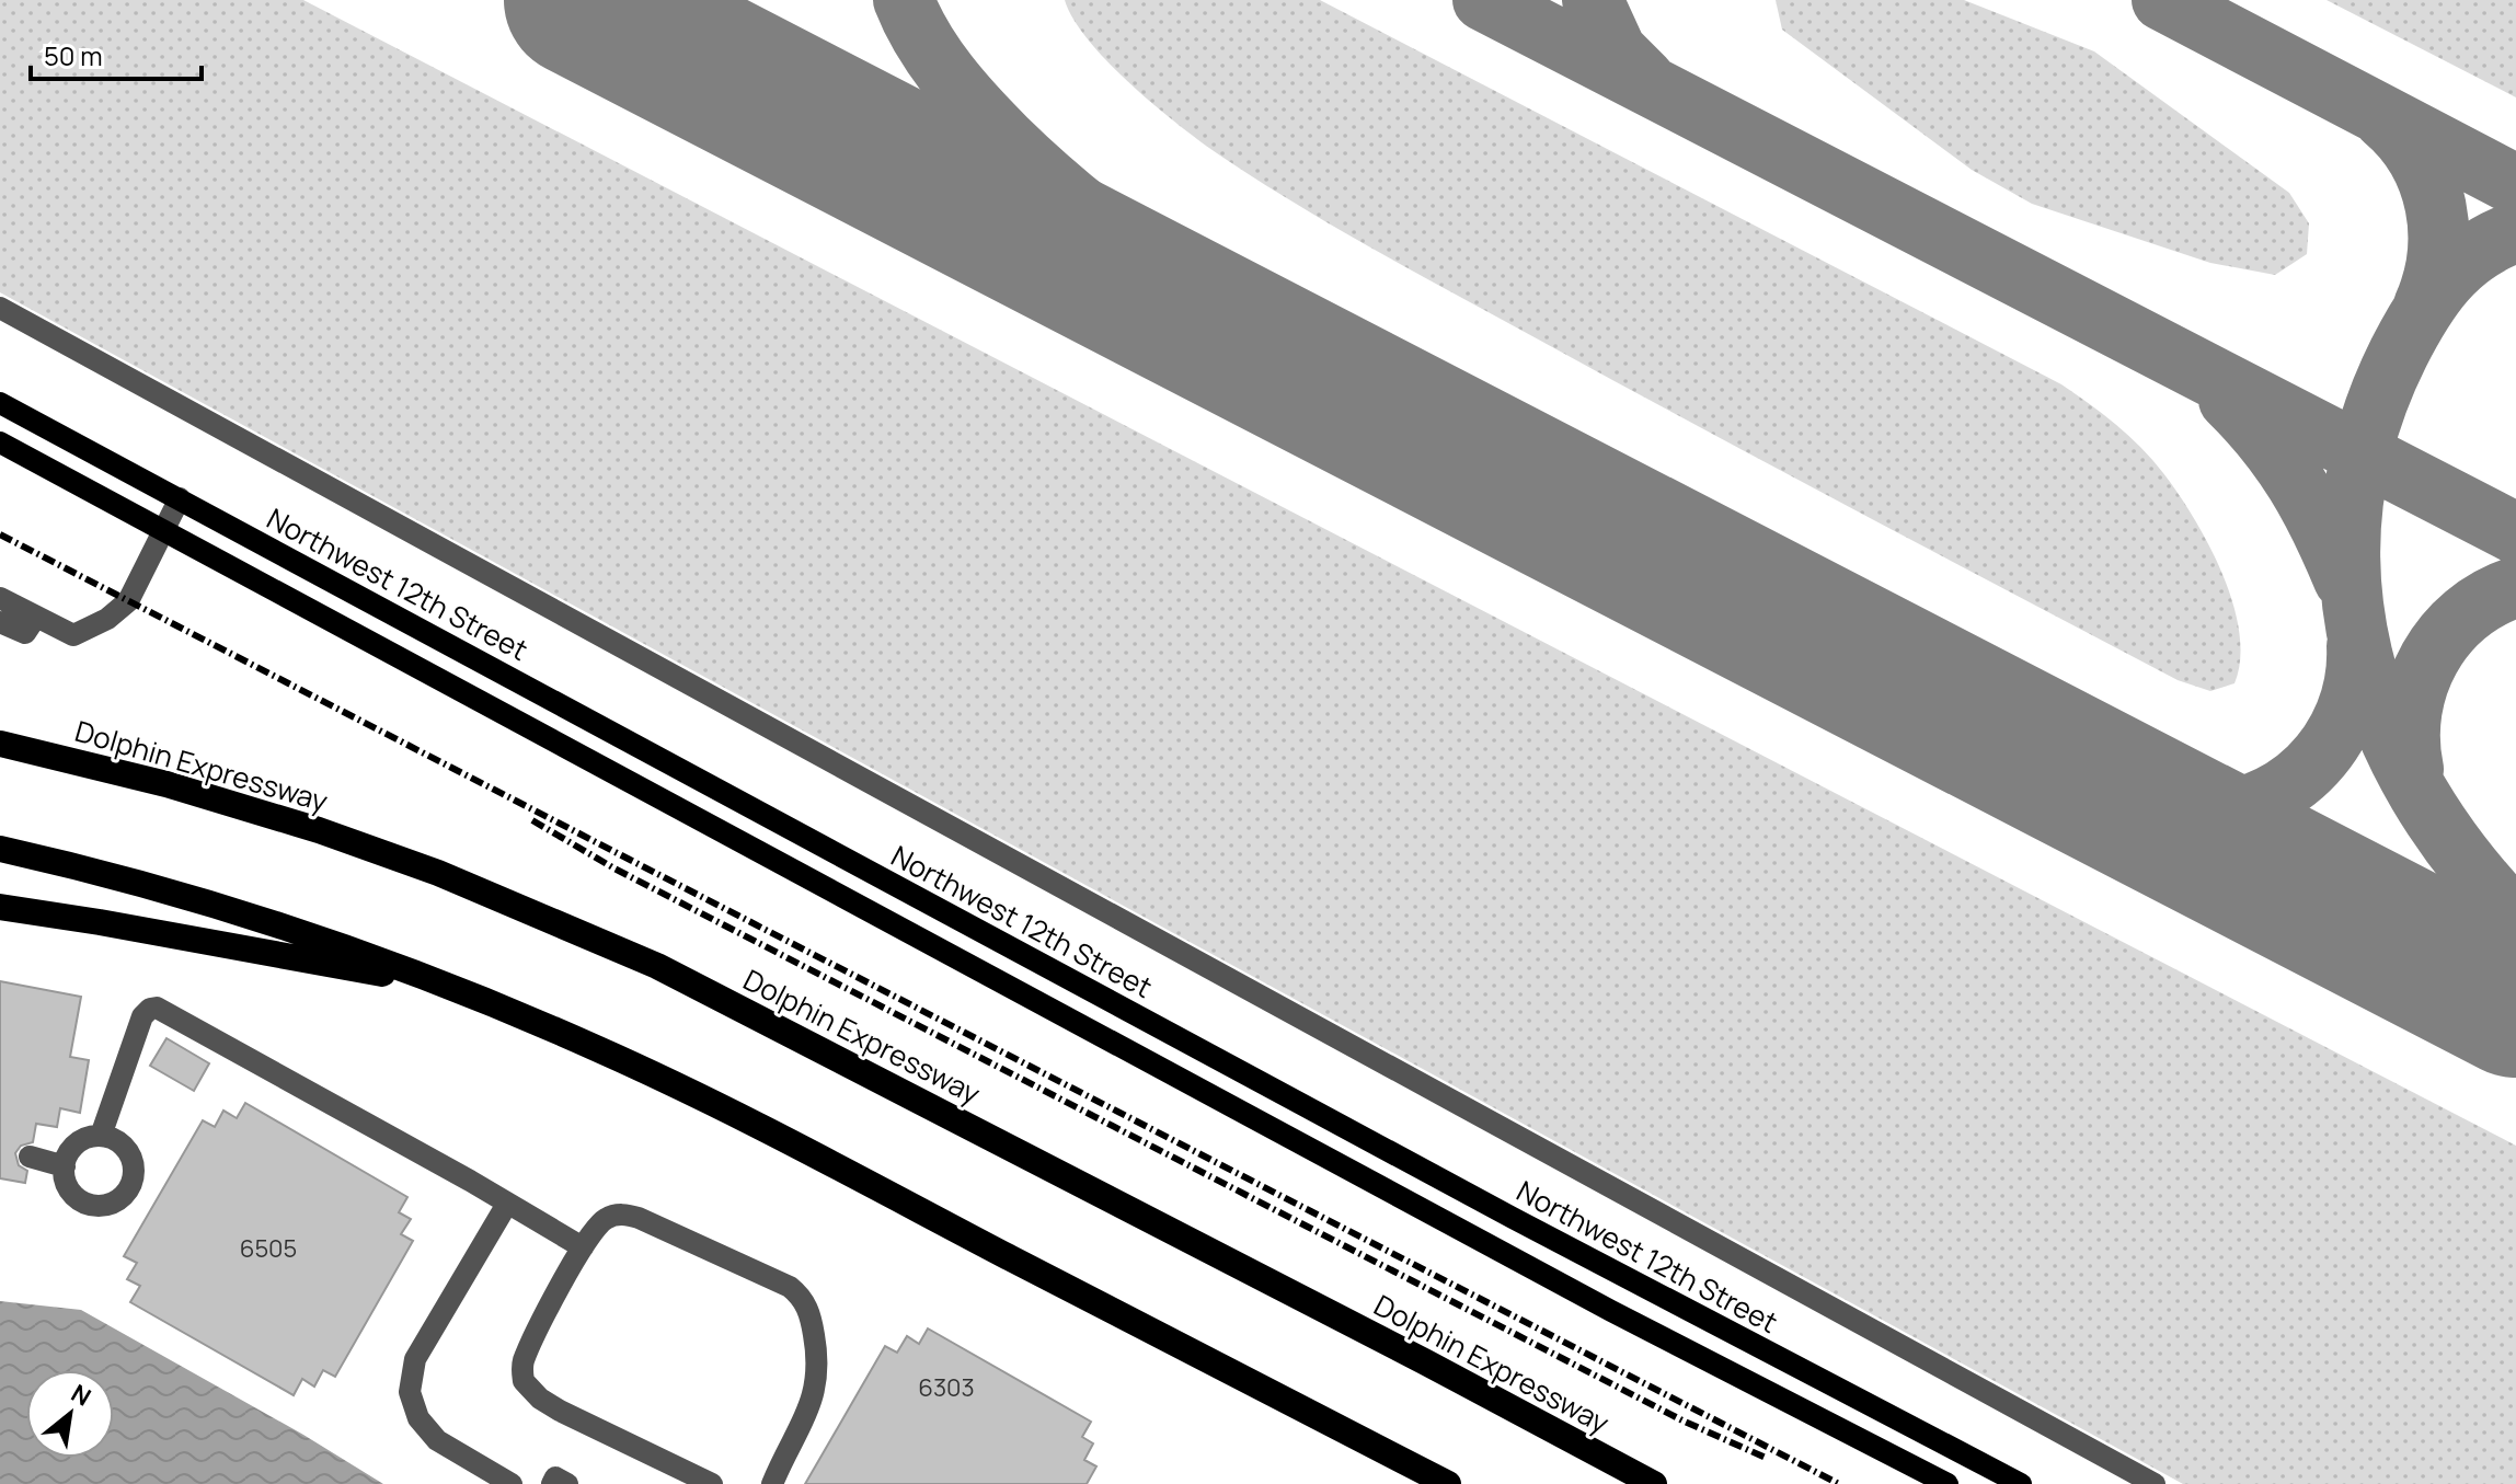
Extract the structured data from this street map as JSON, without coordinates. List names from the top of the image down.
{
  "streets": {
    "highway": ["Dolphin Expressway"],
    "main road": ["Northwest 12th Street"]
  },
  "house_numbers": ["6505", "6303"],
  "scale_bar": "50 m",
  "north": "top right"
}
